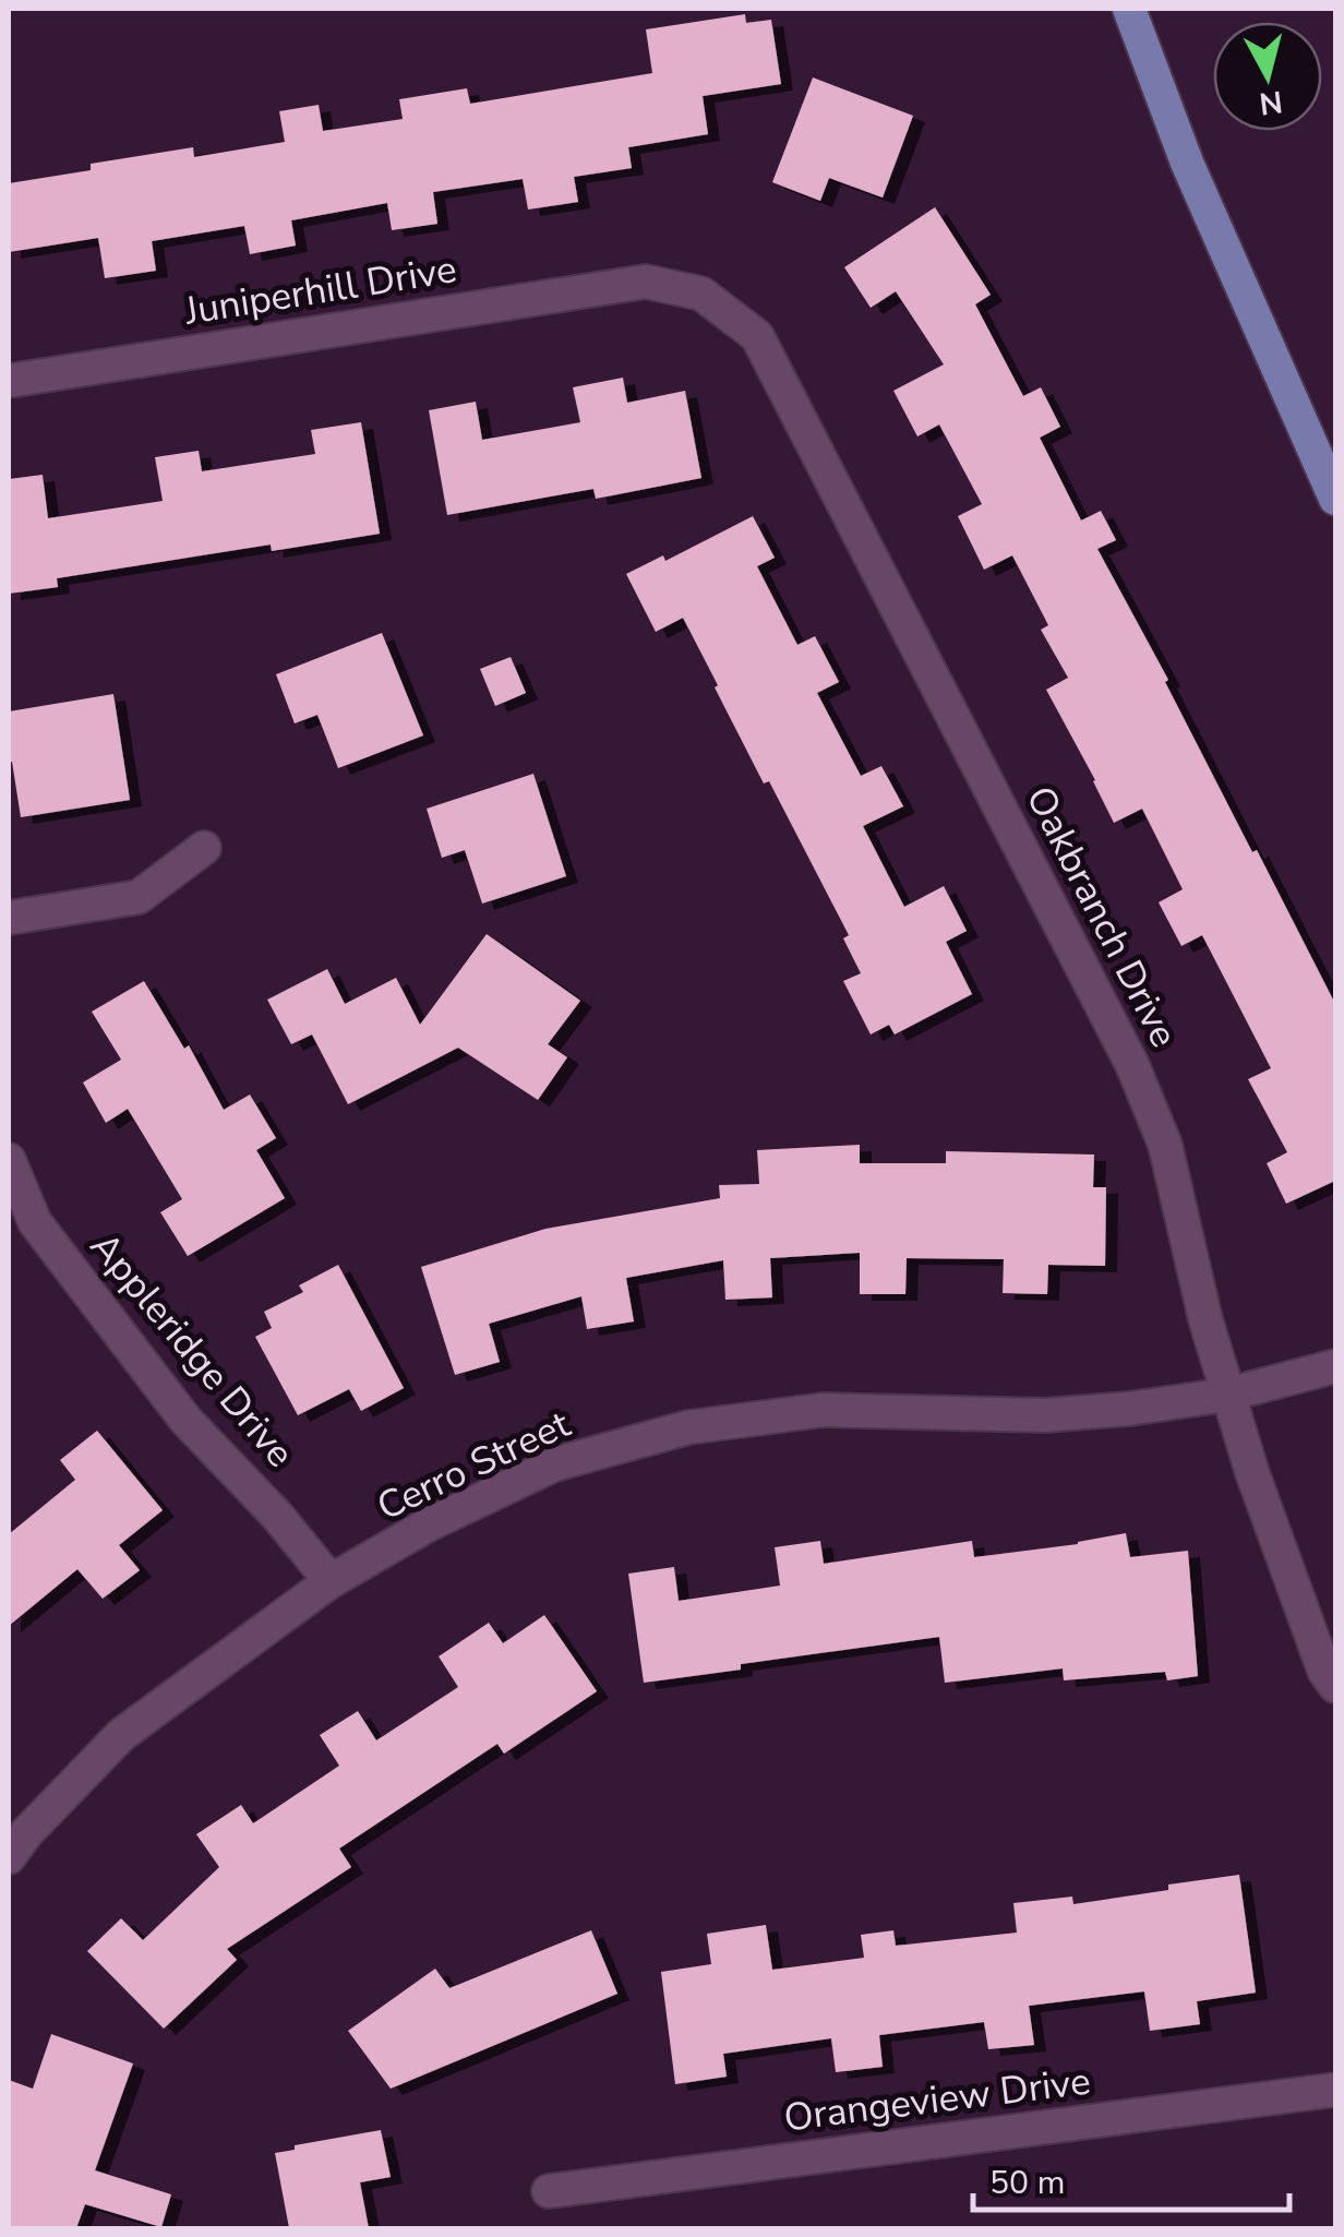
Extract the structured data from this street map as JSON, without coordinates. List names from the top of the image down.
{
  "streets": {
    "street": [
      "Juniperhill Drive",
      "Oakbranch Drive",
      "Appleridge Drive",
      "Cerro Street",
      "Orangeview Drive"
    ]
  },
  "crossings": [
    ["Juniperhill Drive", "Oakbranch Drive"],
    ["Oakbranch Drive", "Cerro Street"],
    ["Appleridge Drive", "Cerro Street"]
  ],
  "scale_bar": "50 m",
  "north": "bottom"
}
